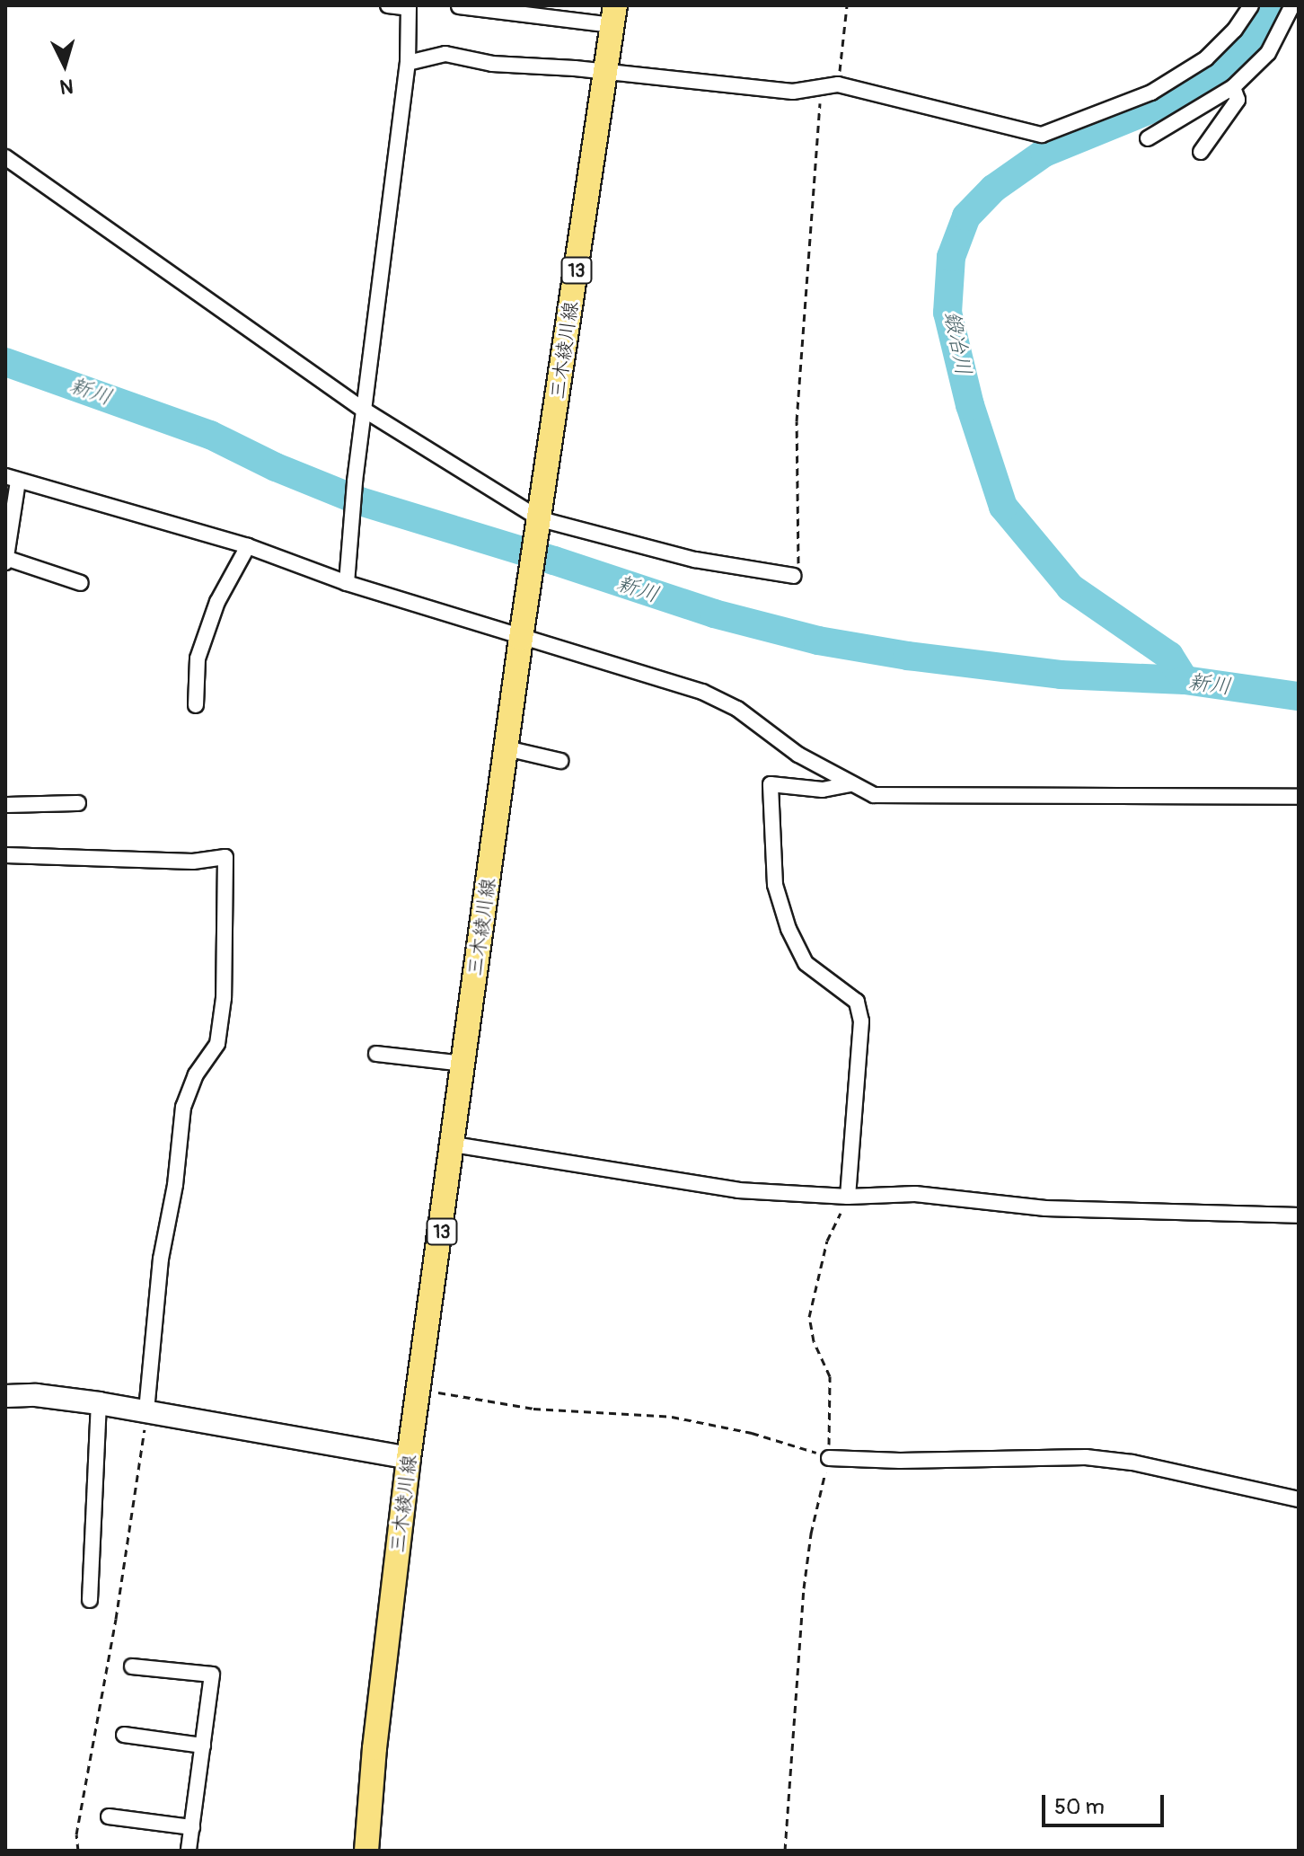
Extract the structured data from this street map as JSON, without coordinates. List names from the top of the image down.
{
  "streets": {
    "main road": ["13", "三木綾川線"]
  },
  "water": ["鍛冶川", "新川"],
  "scale_bar": "50 m",
  "north": "bottom"
}
